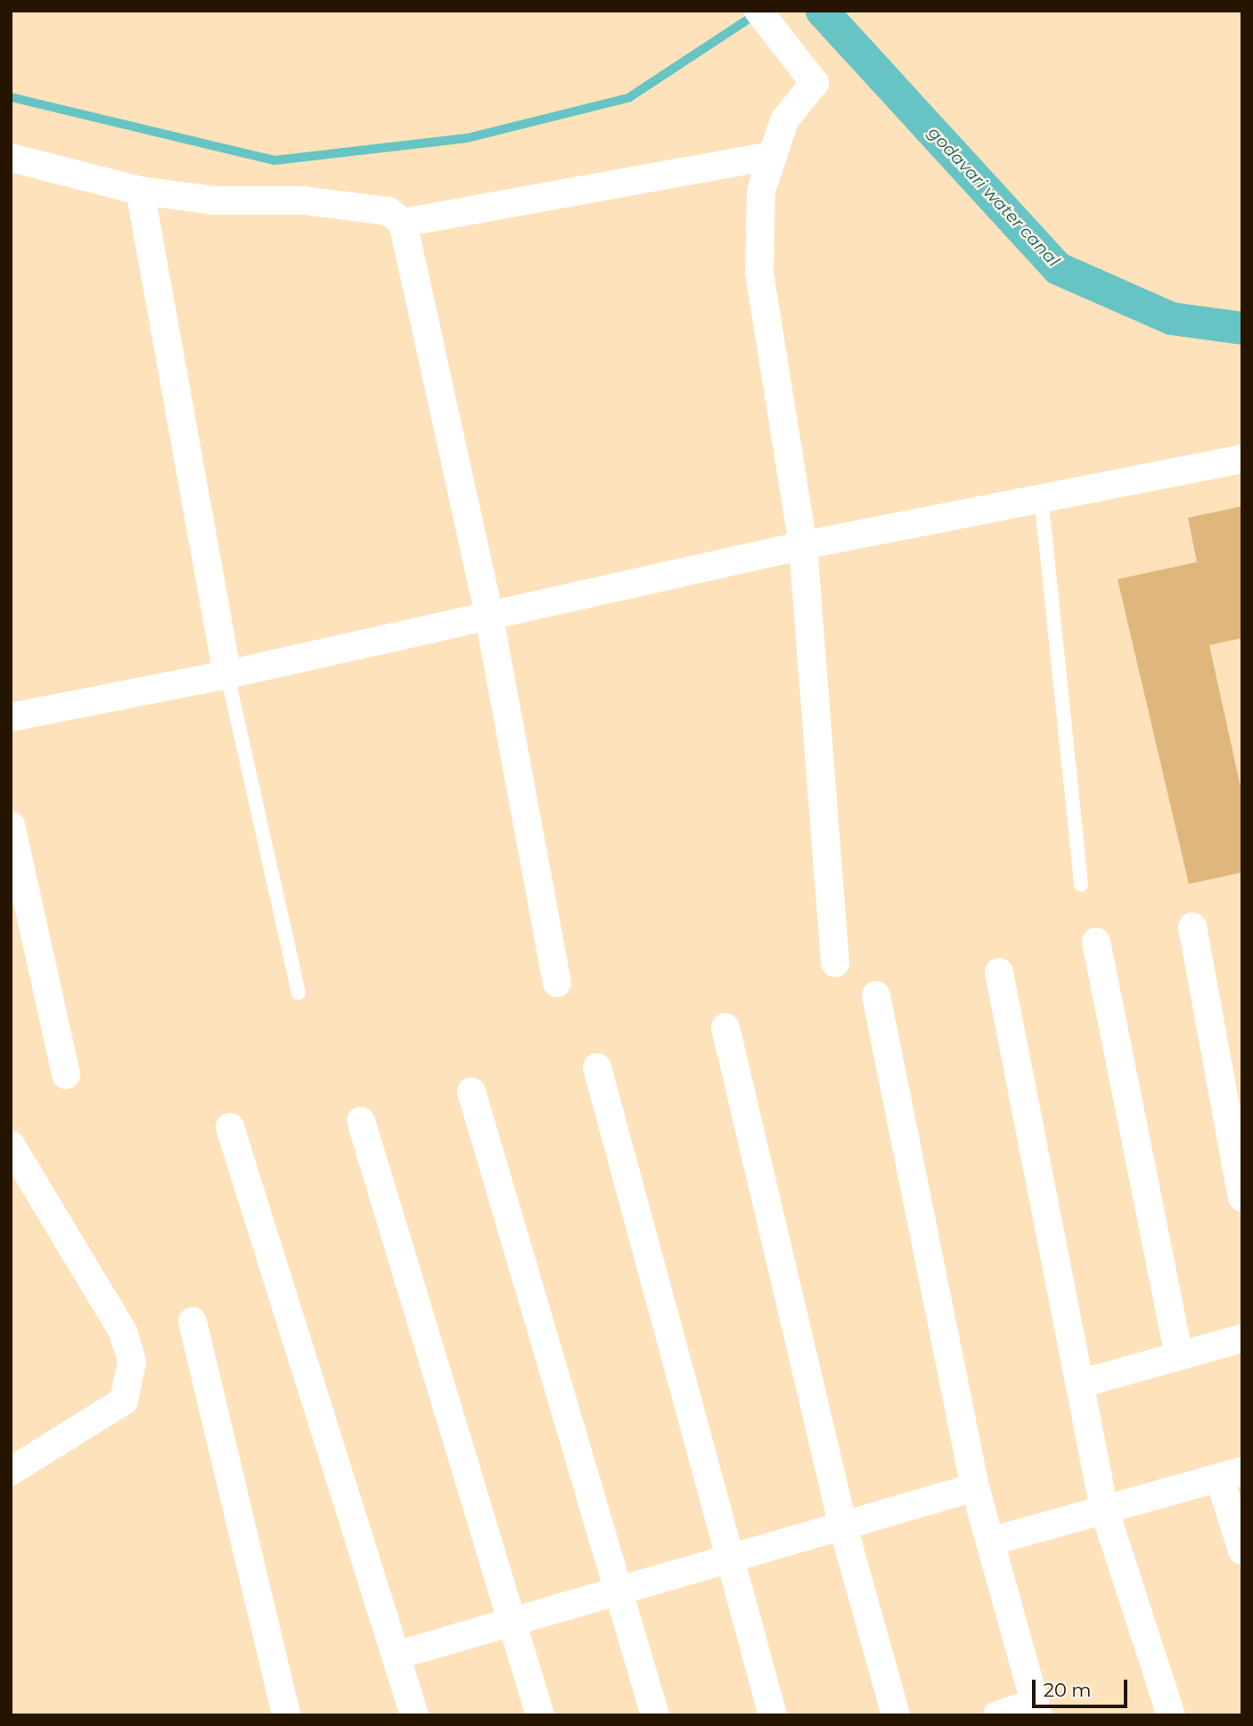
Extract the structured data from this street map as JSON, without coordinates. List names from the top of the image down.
{
  "water": ["godavari water canal"],
  "scale_bar": "20 m"
}
